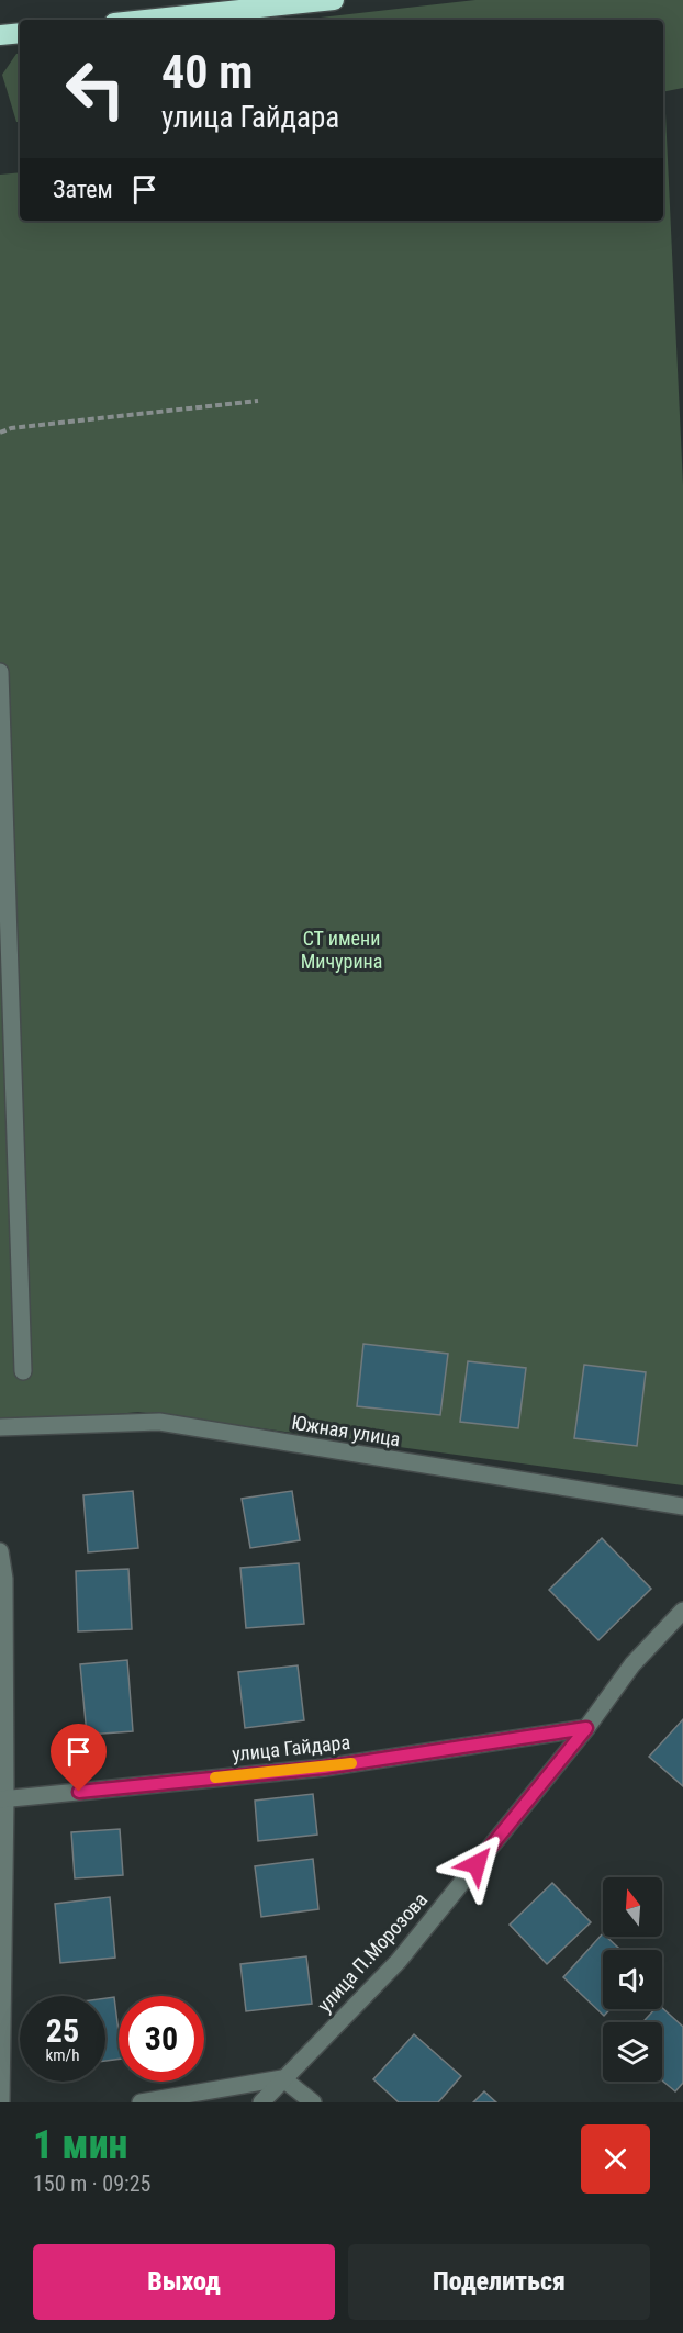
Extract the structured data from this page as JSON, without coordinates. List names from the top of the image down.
{
  "streets": {
    "street": ["Южная улица", "улица Гайдара", "улица П.Морозова"]
  },
  "crossings": [
    ["улица Гайдара", "улица П.Морозова"]
  ],
  "parks": ["СТ имени Мичурина"],
  "north": "top",
  "page": {
    "turn": ["40 m", "улица Гайдара"],
    "then": "Затем",
    "speed": "25 km/h",
    "limit": "30",
    "heading": ["1 мин", "150 m · 09:25"],
    "buttons": ["Выход", "Поделиться"]
  }
}
